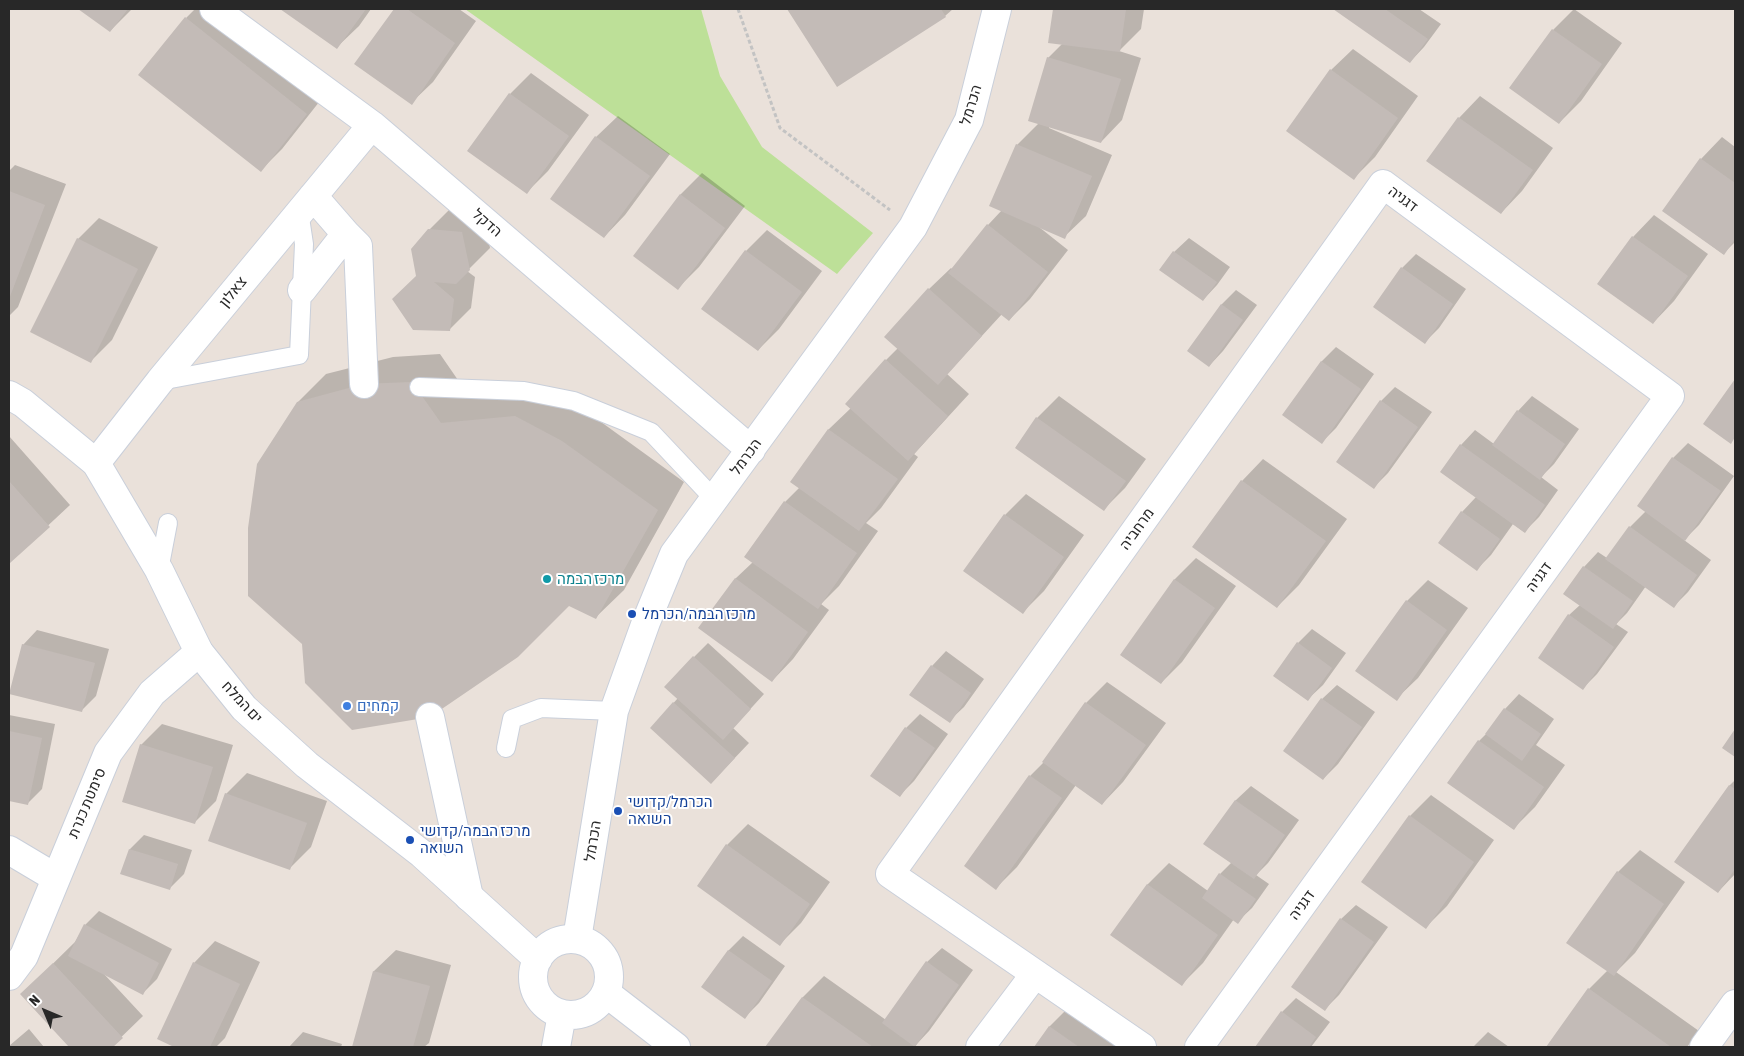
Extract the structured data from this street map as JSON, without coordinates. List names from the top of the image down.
{
  "streets": {
    "street": [
      "הכרמל",
      "דגניה",
      "הדקל",
      "צאלון",
      "מרחביה",
      "ים המלח",
      "סימטת כנרת"
    ]
  },
  "crossings": [
    ["הכרמל", "הדקל"],
    ["הכרמל", "ים המלח"],
    ["דגניה", "מרחביה"],
    ["הדקל", "צאלון"],
    ["צאלון", "ים המלח"],
    ["ים המלח", "סימטת כנרת"]
  ],
  "places": [
    "מרכז הבמה",
    "מרכז הבמה/הכרמל",
    "קמחים",
    "הכרמל/קדושי השואה",
    "מרכז הבמה/קדושי השואה"
  ],
  "north": "top left"
}
